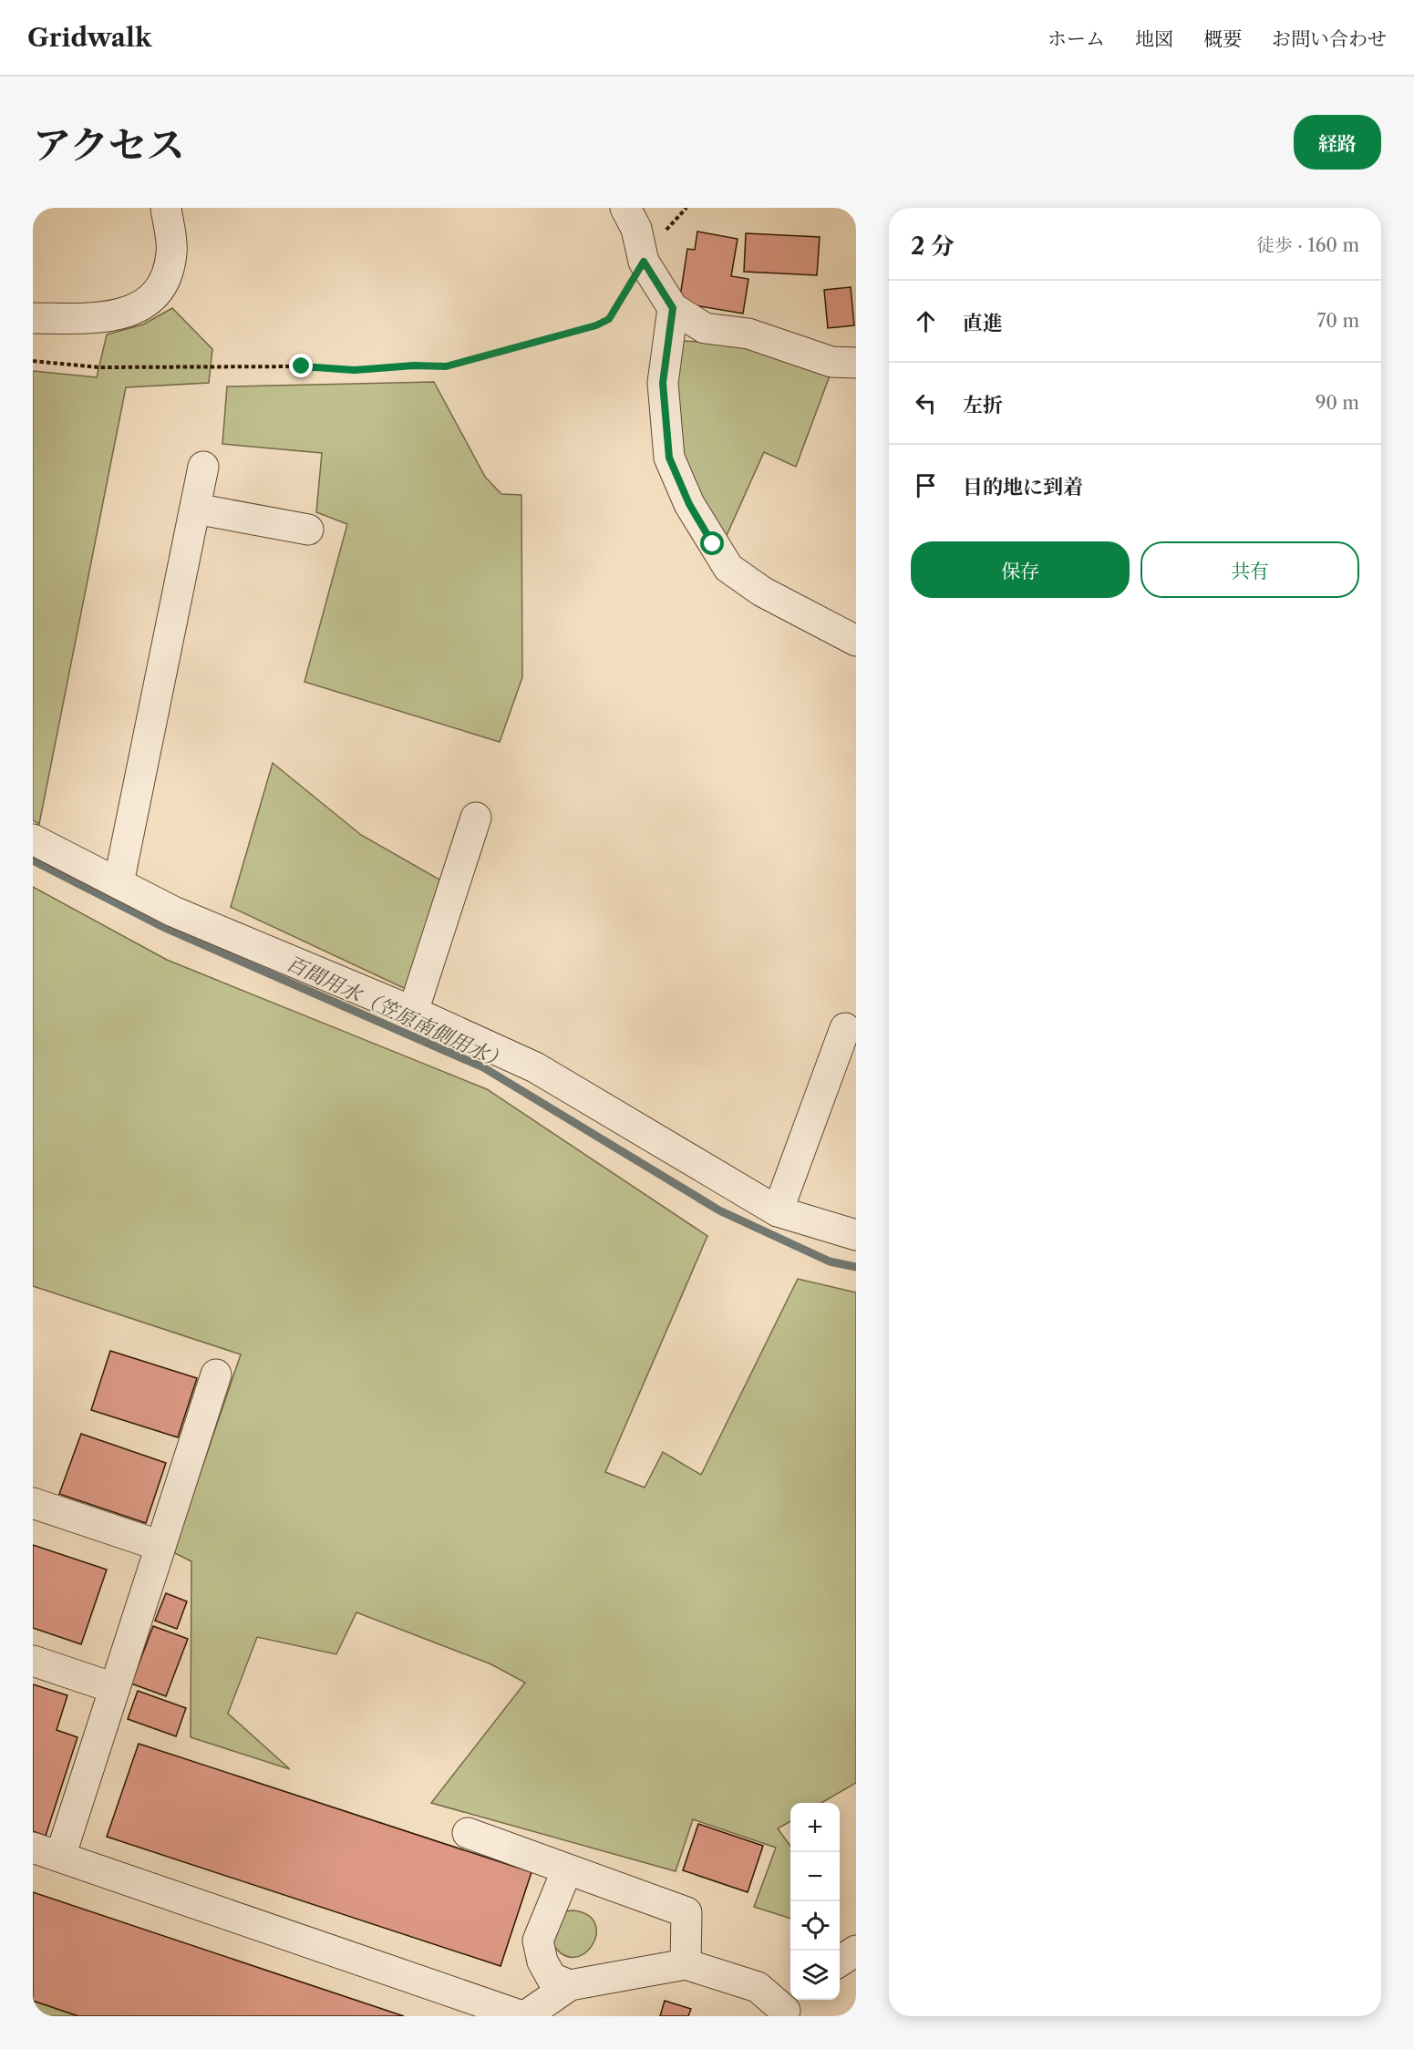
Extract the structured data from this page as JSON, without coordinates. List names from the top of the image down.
{
  "water": ["百間用水（笠原南側用水）"],
  "page": {
    "header": "Gridwalk",
    "nav": [
      "ホーム",
      "地図",
      "概要",
      "お問い合わせ"
    ],
    "title": "アクセス",
    "buttons": [
      "経路",
      ["保存", "共有"]
    ],
    "heading": ["2 分", "徒歩 · 160 m"],
    "list": [
      ["直進", "70 m"],
      ["左折", "90 m"],
      "目的地に到着"
    ],
    "map_buttons": ["+", "−"]
  }
}
